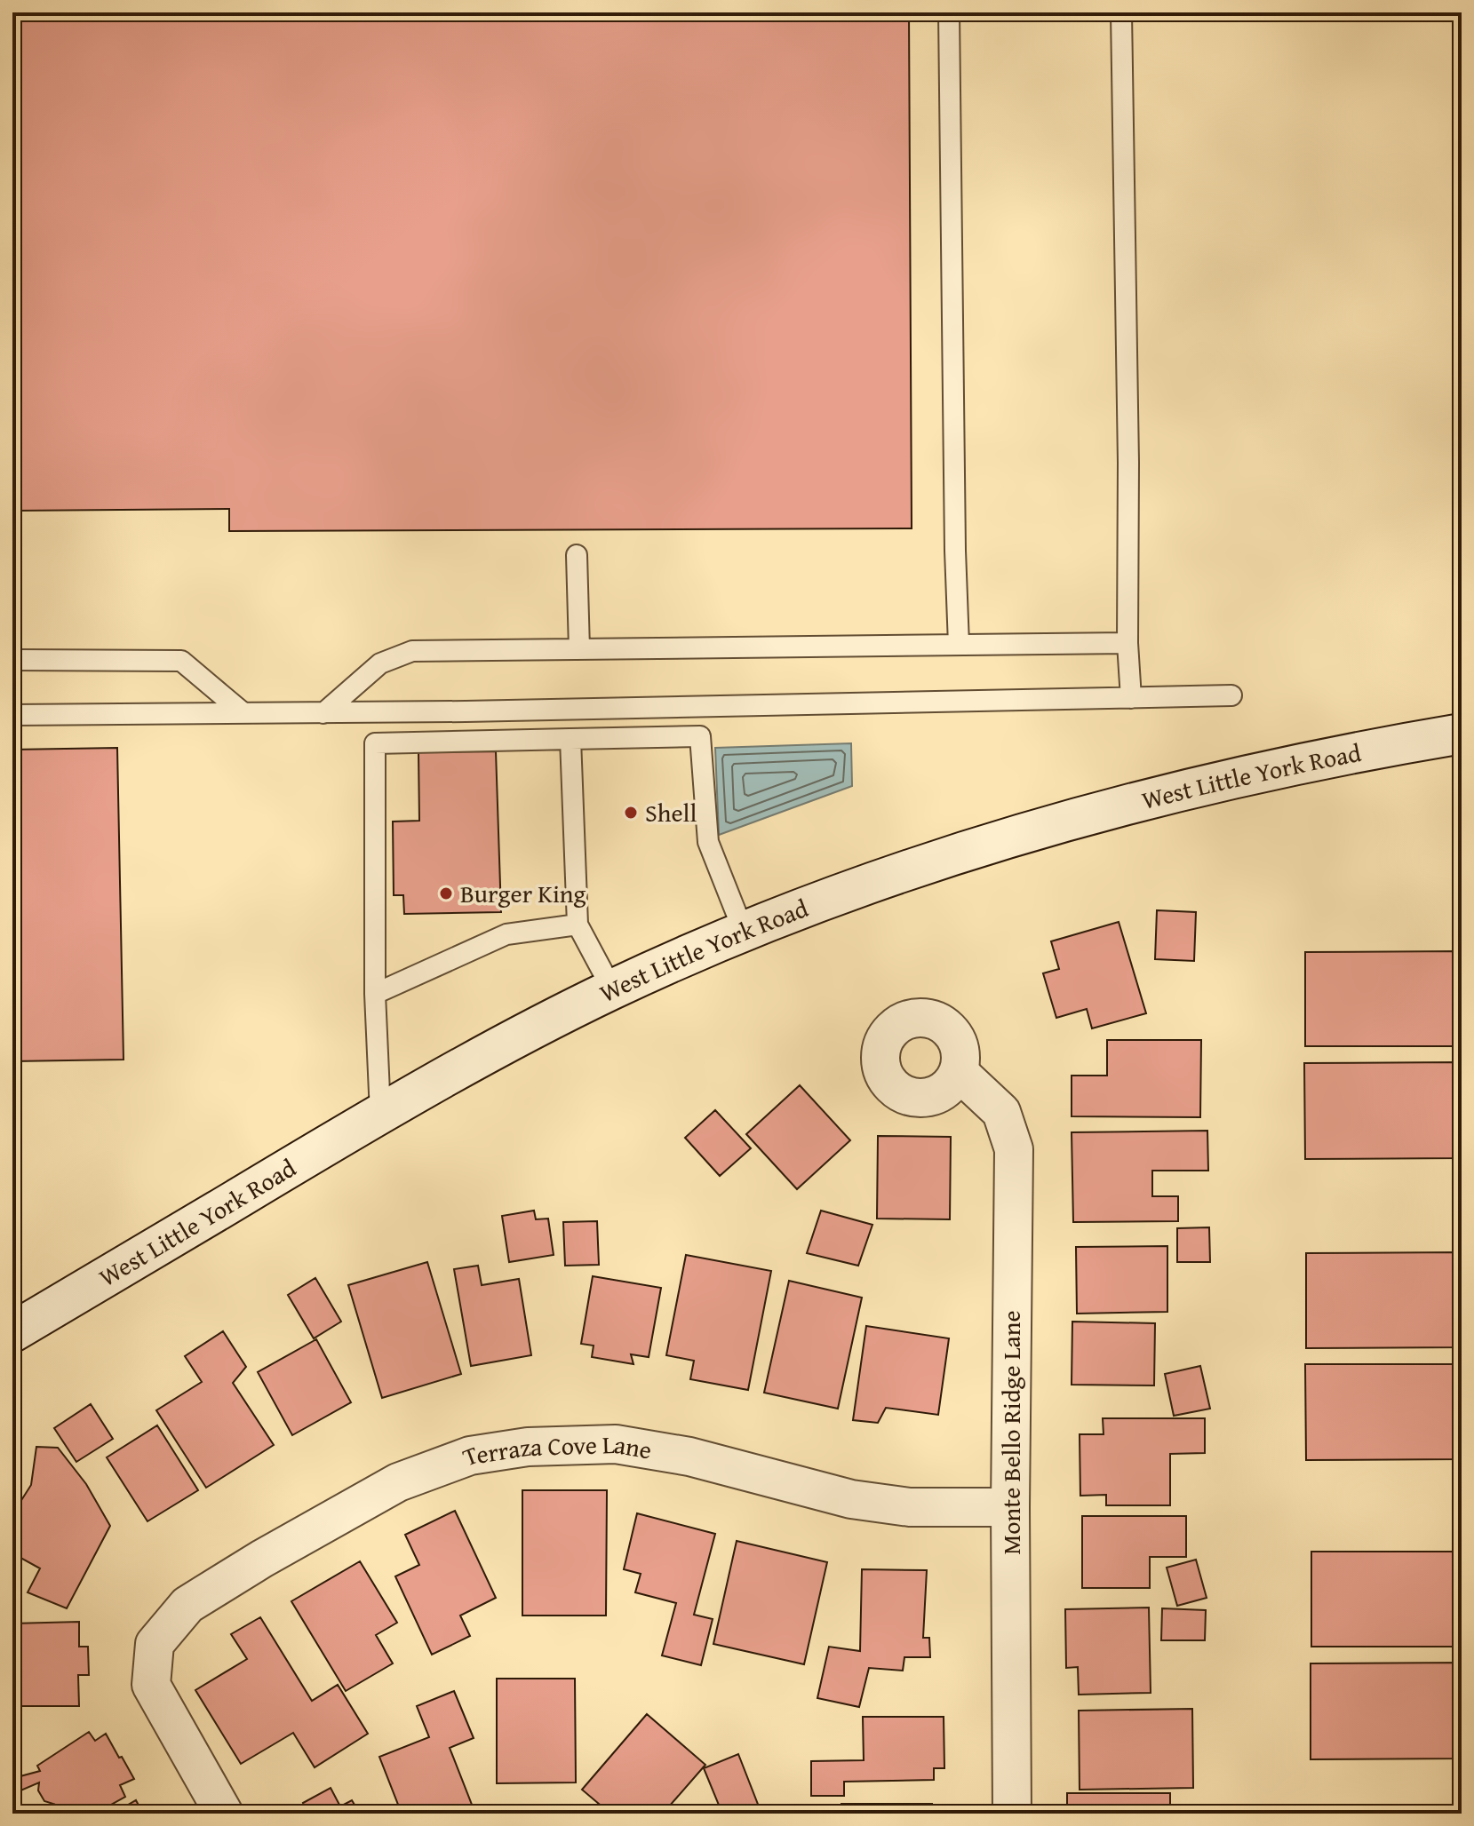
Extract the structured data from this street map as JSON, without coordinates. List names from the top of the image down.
{
  "streets": {
    "main road": ["West Little York Road"],
    "street": ["Monte Bello Ridge Lane", "Terraza Cove Lane"]
  },
  "crossings": [
    ["Monte Bello Ridge Lane", "Terraza Cove Lane"]
  ],
  "places": ["Shell", "Burger King"]
}
